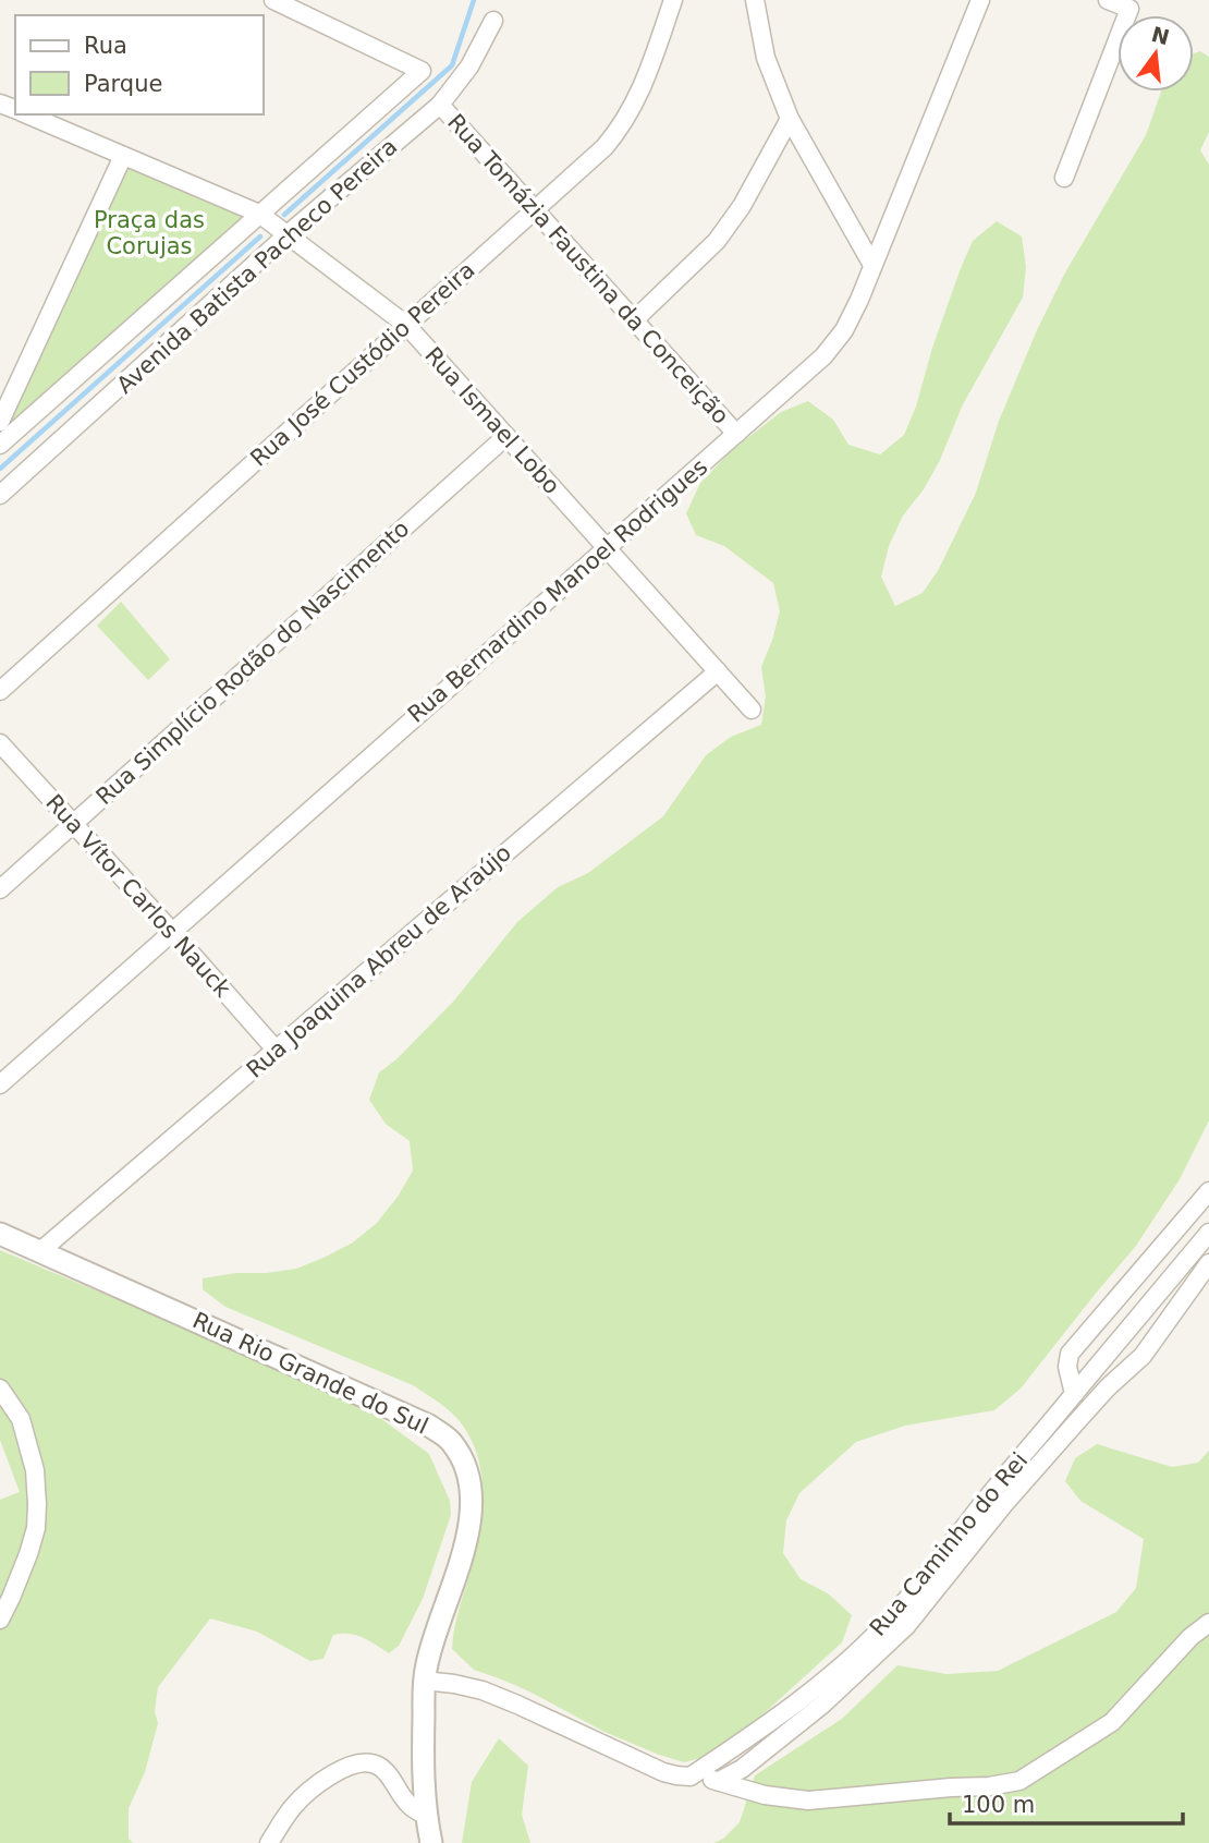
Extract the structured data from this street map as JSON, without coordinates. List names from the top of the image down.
{
  "streets": {
    "street": [
      "Avenida Batista Pacheco Pereira",
      "Rua Tomázia Faustina da Conceição",
      "Rua José Custódio Pereira",
      "Rua Ismael Lobo",
      "Rua Bernardino Manoel Rodrigues",
      "Rua Simplício Rodão do Nascimento",
      "Rua Vítor Carlos Nauck",
      "Rua Joaquina Abreu de Araújo",
      "Rua Rio Grande do Sul",
      "Rua Caminho do Rei"
    ]
  },
  "crossings": [
    ["Avenida Batista Pacheco Pereira", "Rua Tomázia Faustina da Conceição"],
    ["Avenida Batista Pacheco Pereira", "Rua Ismael Lobo"],
    ["Rua Tomázia Faustina da Conceição", "Rua José Custódio Pereira"],
    ["Rua Tomázia Faustina da Conceição", "Rua Bernardino Manoel Rodrigues"],
    ["Rua José Custódio Pereira", "Rua Ismael Lobo"],
    ["Rua Ismael Lobo", "Rua Bernardino Manoel Rodrigues"],
    ["Rua Ismael Lobo", "Rua Simplício Rodão do Nascimento"],
    ["Rua Ismael Lobo", "Rua Joaquina Abreu de Araújo"],
    ["Rua Bernardino Manoel Rodrigues", "Rua Vítor Carlos Nauck"],
    ["Rua Simplício Rodão do Nascimento", "Rua Vítor Carlos Nauck"],
    ["Rua Vítor Carlos Nauck", "Rua Joaquina Abreu de Araújo"],
    ["Rua Joaquina Abreu de Araújo", "Rua Rio Grande do Sul"]
  ],
  "parks": ["Praça das Corujas"],
  "legend": ["Rua", "Parque"],
  "scale_bar": "100 m",
  "north": "top"
}
